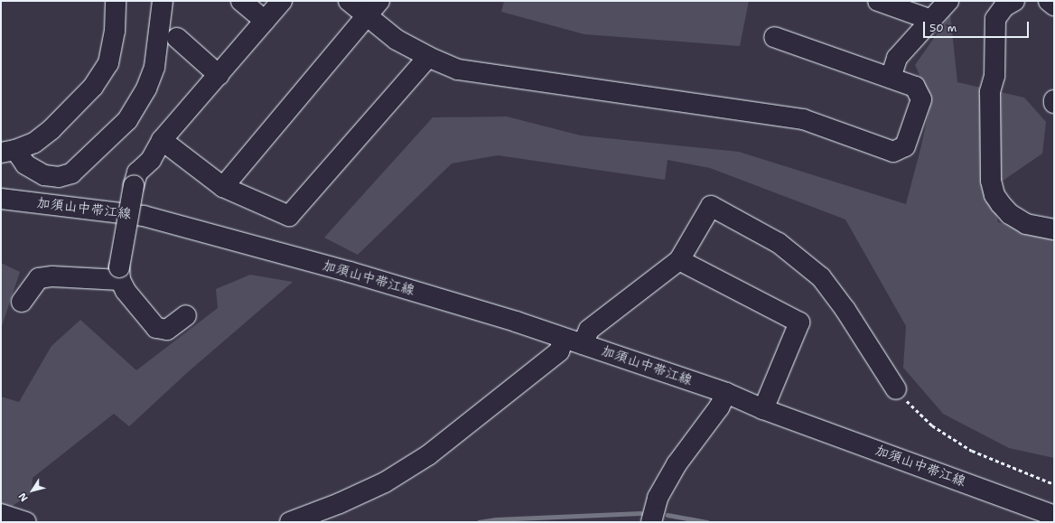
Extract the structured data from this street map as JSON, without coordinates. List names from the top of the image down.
{
  "streets": {
    "street": ["加須山中帯江線"]
  },
  "scale_bar": "50 m",
  "north": "bottom left"
}
